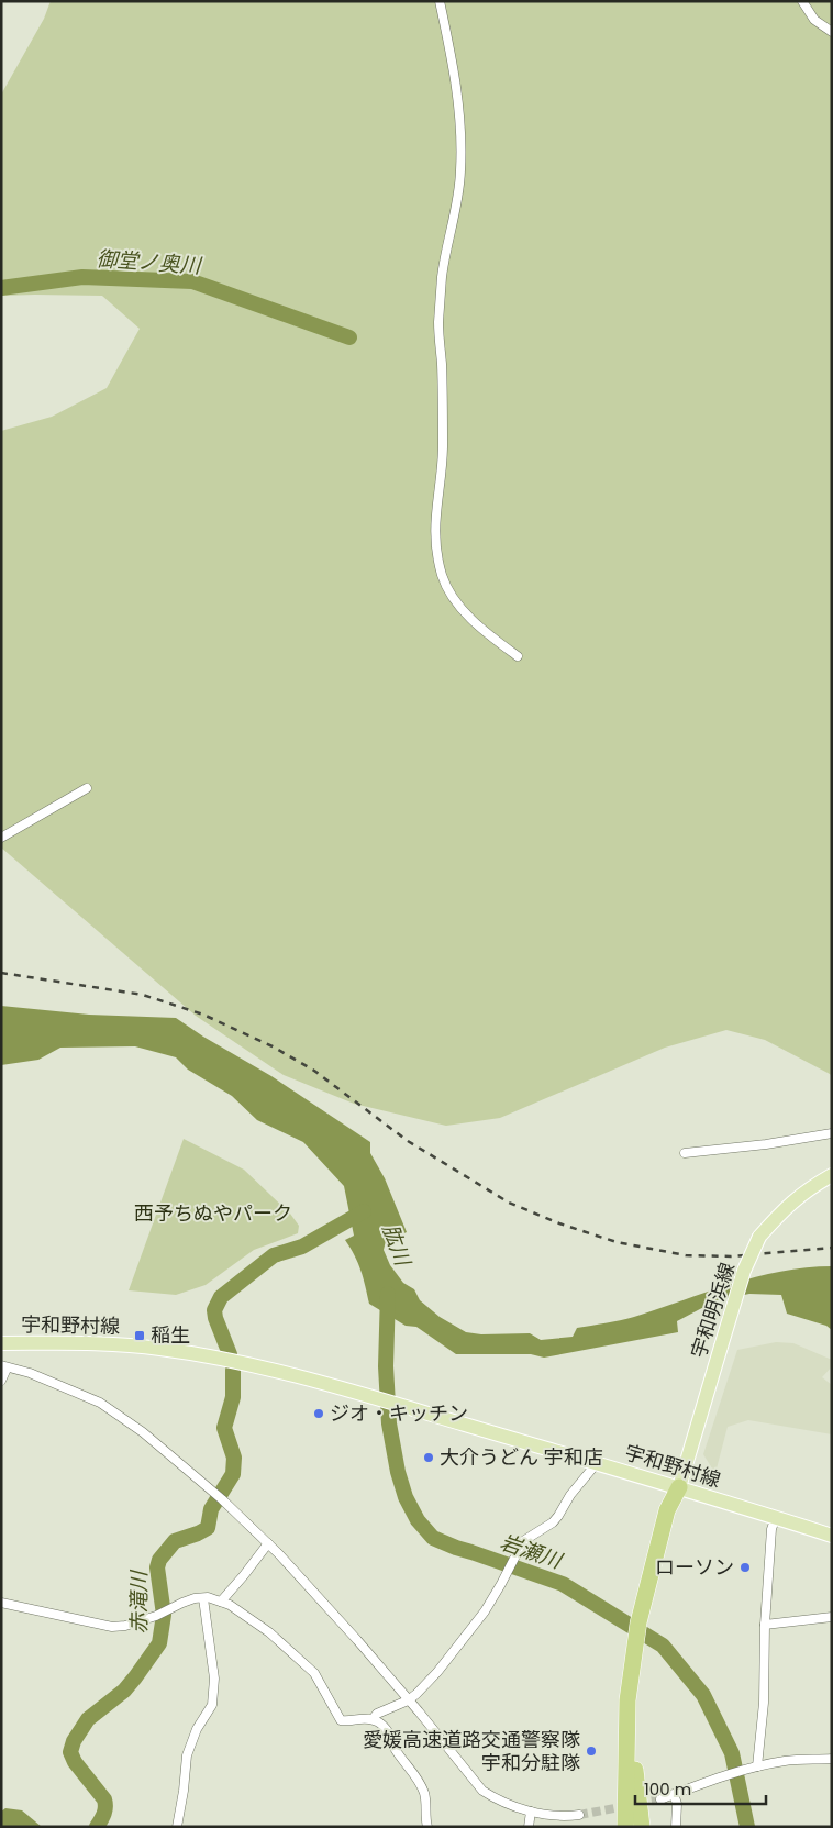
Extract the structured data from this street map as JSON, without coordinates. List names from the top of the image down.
{
  "streets": {
    "main road": ["宇和明浜線", "宇和野村線"]
  },
  "crossings": [
    ["宇和明浜線", "宇和野村線"]
  ],
  "water": [
    "御堂ノ奥川",
    "肱川",
    "岩瀬川",
    "赤滝川"
  ],
  "parks": ["西予ちぬやパーク"],
  "places": {
    "transit": ["稲生"],
    "other": [
      "ジオ・キッチン",
      "大介うどん 宇和店",
      "ローソン",
      "愛媛高速道路交通警察隊 宇和分駐隊"
    ]
  },
  "scale_bar": "100 m"
}
